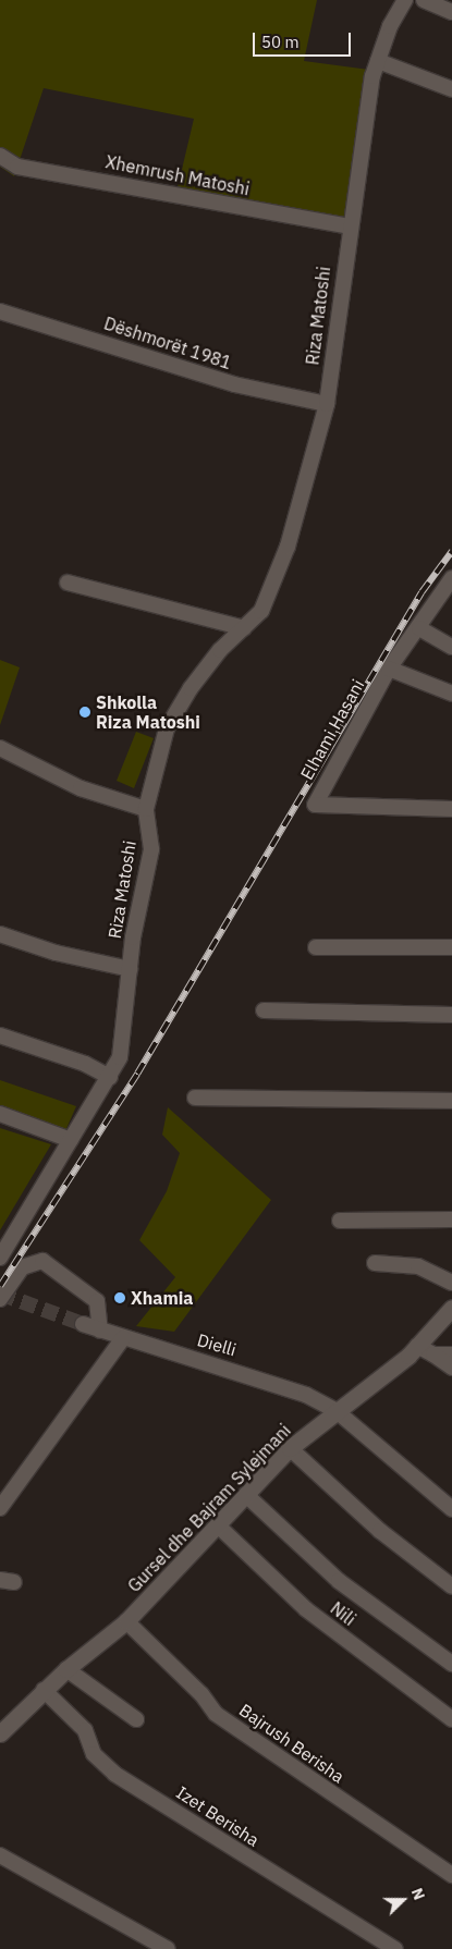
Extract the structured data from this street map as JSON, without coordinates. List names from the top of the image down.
{
  "streets": {
    "street": [
      "Xhemrush Matoshi",
      "Riza Matoshi",
      "Dëshmorët 1981",
      "Elhami Hasani",
      "Dielli",
      "Gursel dhe Bajram Sylejmani",
      "Nili",
      "Bajrush Berisha",
      "Izet Berisha"
    ]
  },
  "crossings": [
    ["Xhemrush Matoshi", "Riza Matoshi"],
    ["Riza Matoshi", "Dëshmorët 1981"],
    ["Dielli", "Gursel dhe Bajram Sylejmani"],
    ["Gursel dhe Bajram Sylejmani", "Nili"],
    ["Gursel dhe Bajram Sylejmani", "Bajrush Berisha"],
    ["Gursel dhe Bajram Sylejmani", "Izet Berisha"]
  ],
  "places": ["Shkolla Riza Matoshi", "Xhamia"],
  "scale_bar": "50 m",
  "north": "right"
}
